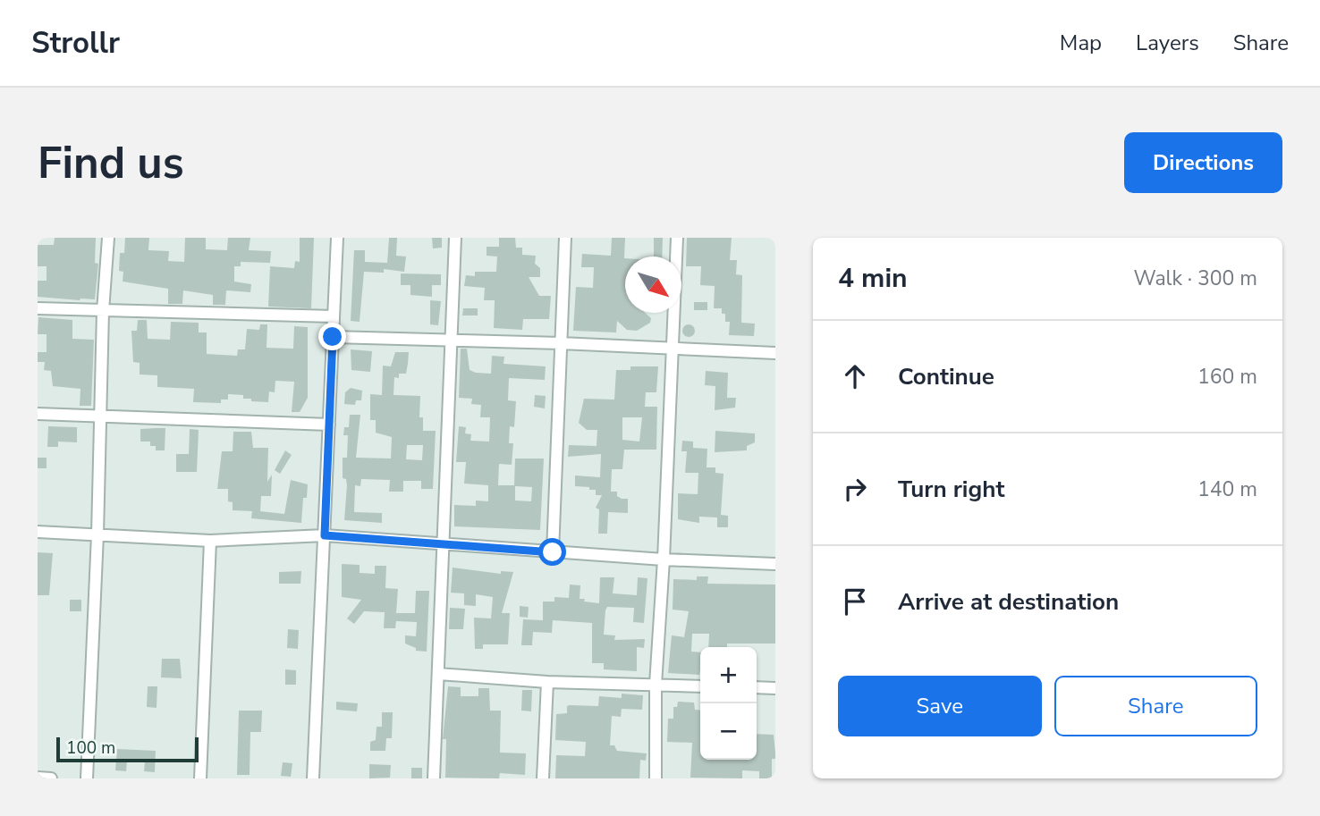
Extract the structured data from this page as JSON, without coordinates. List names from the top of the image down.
{
  "scale_bar": "100 m",
  "north": "bottom right",
  "page": {
    "header": "Strollr",
    "nav": ["Map", "Layers", "Share"],
    "buttons": [
      "Directions",
      ["Save", "Share"]
    ],
    "title": "Find us",
    "heading": ["4 min", "Walk · 300 m"],
    "list": [
      ["Continue", "160 m"],
      ["Turn right", "140 m"],
      "Arrive at destination"
    ],
    "map_buttons": ["+", "−"],
    "scale": "100 m"
  }
}
